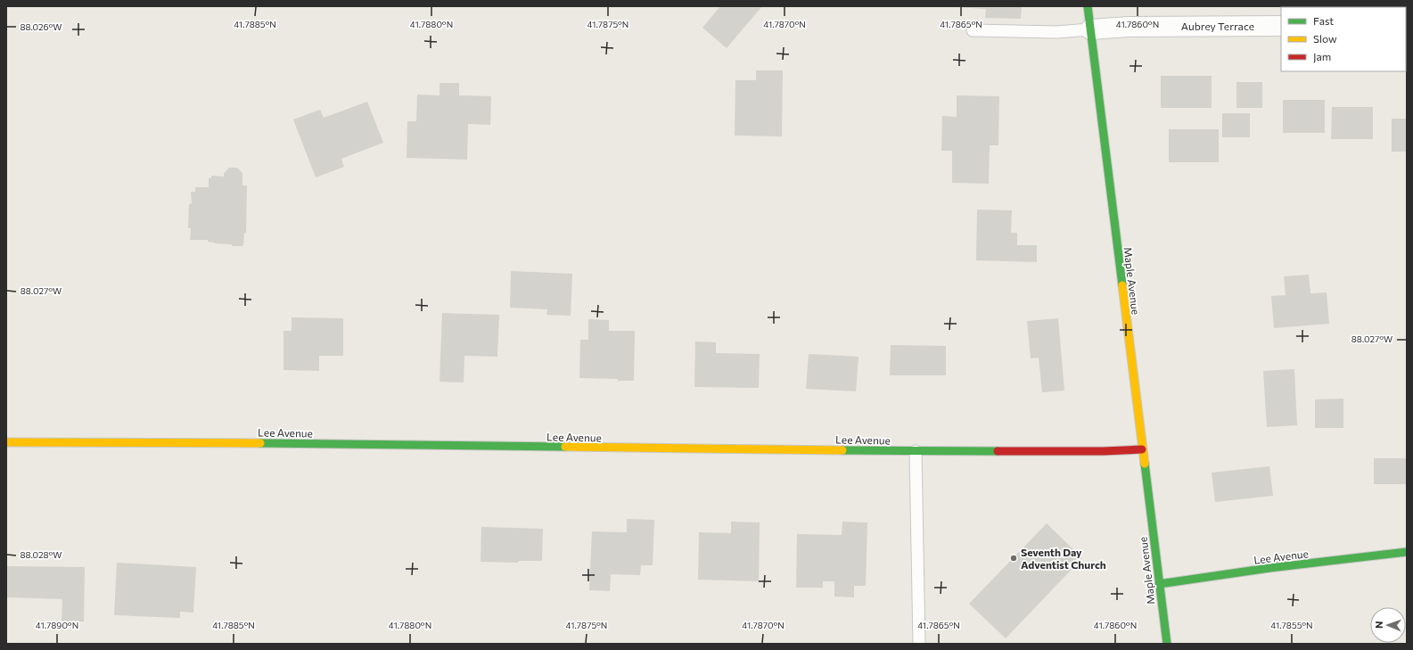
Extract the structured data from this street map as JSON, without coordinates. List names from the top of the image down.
{
  "streets": {
    "street": ["Aubrey Terrace", "Maple Avenue", "Lee Avenue"]
  },
  "crossings": [
    ["Aubrey Terrace", "Maple Avenue"],
    ["Maple Avenue", "Lee Avenue"]
  ],
  "places": ["Seventh Day Adventist Church"],
  "legend": ["Fast", "Slow", "Jam"],
  "north": "left",
  "coordinates": [
    "41.7885°N",
    "41.7880°N",
    "41.7875°N",
    "41.7870°N",
    "41.7865°N",
    "41.7860°N",
    "88.026°W",
    "88.027°W",
    "88.028°W",
    "41.7890°N",
    "41.7855°N"
  ]
}
